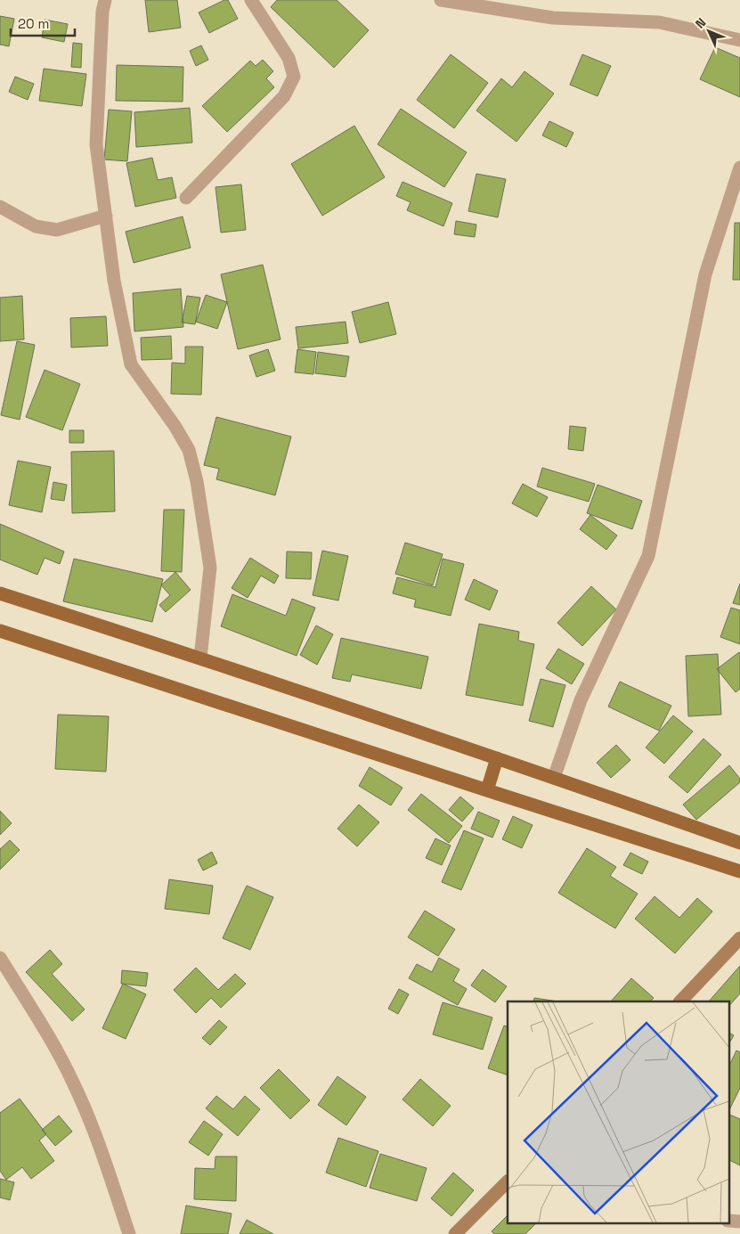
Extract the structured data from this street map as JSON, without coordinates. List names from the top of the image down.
{
  "scale_bar": "20 m",
  "north": "top left"
}
